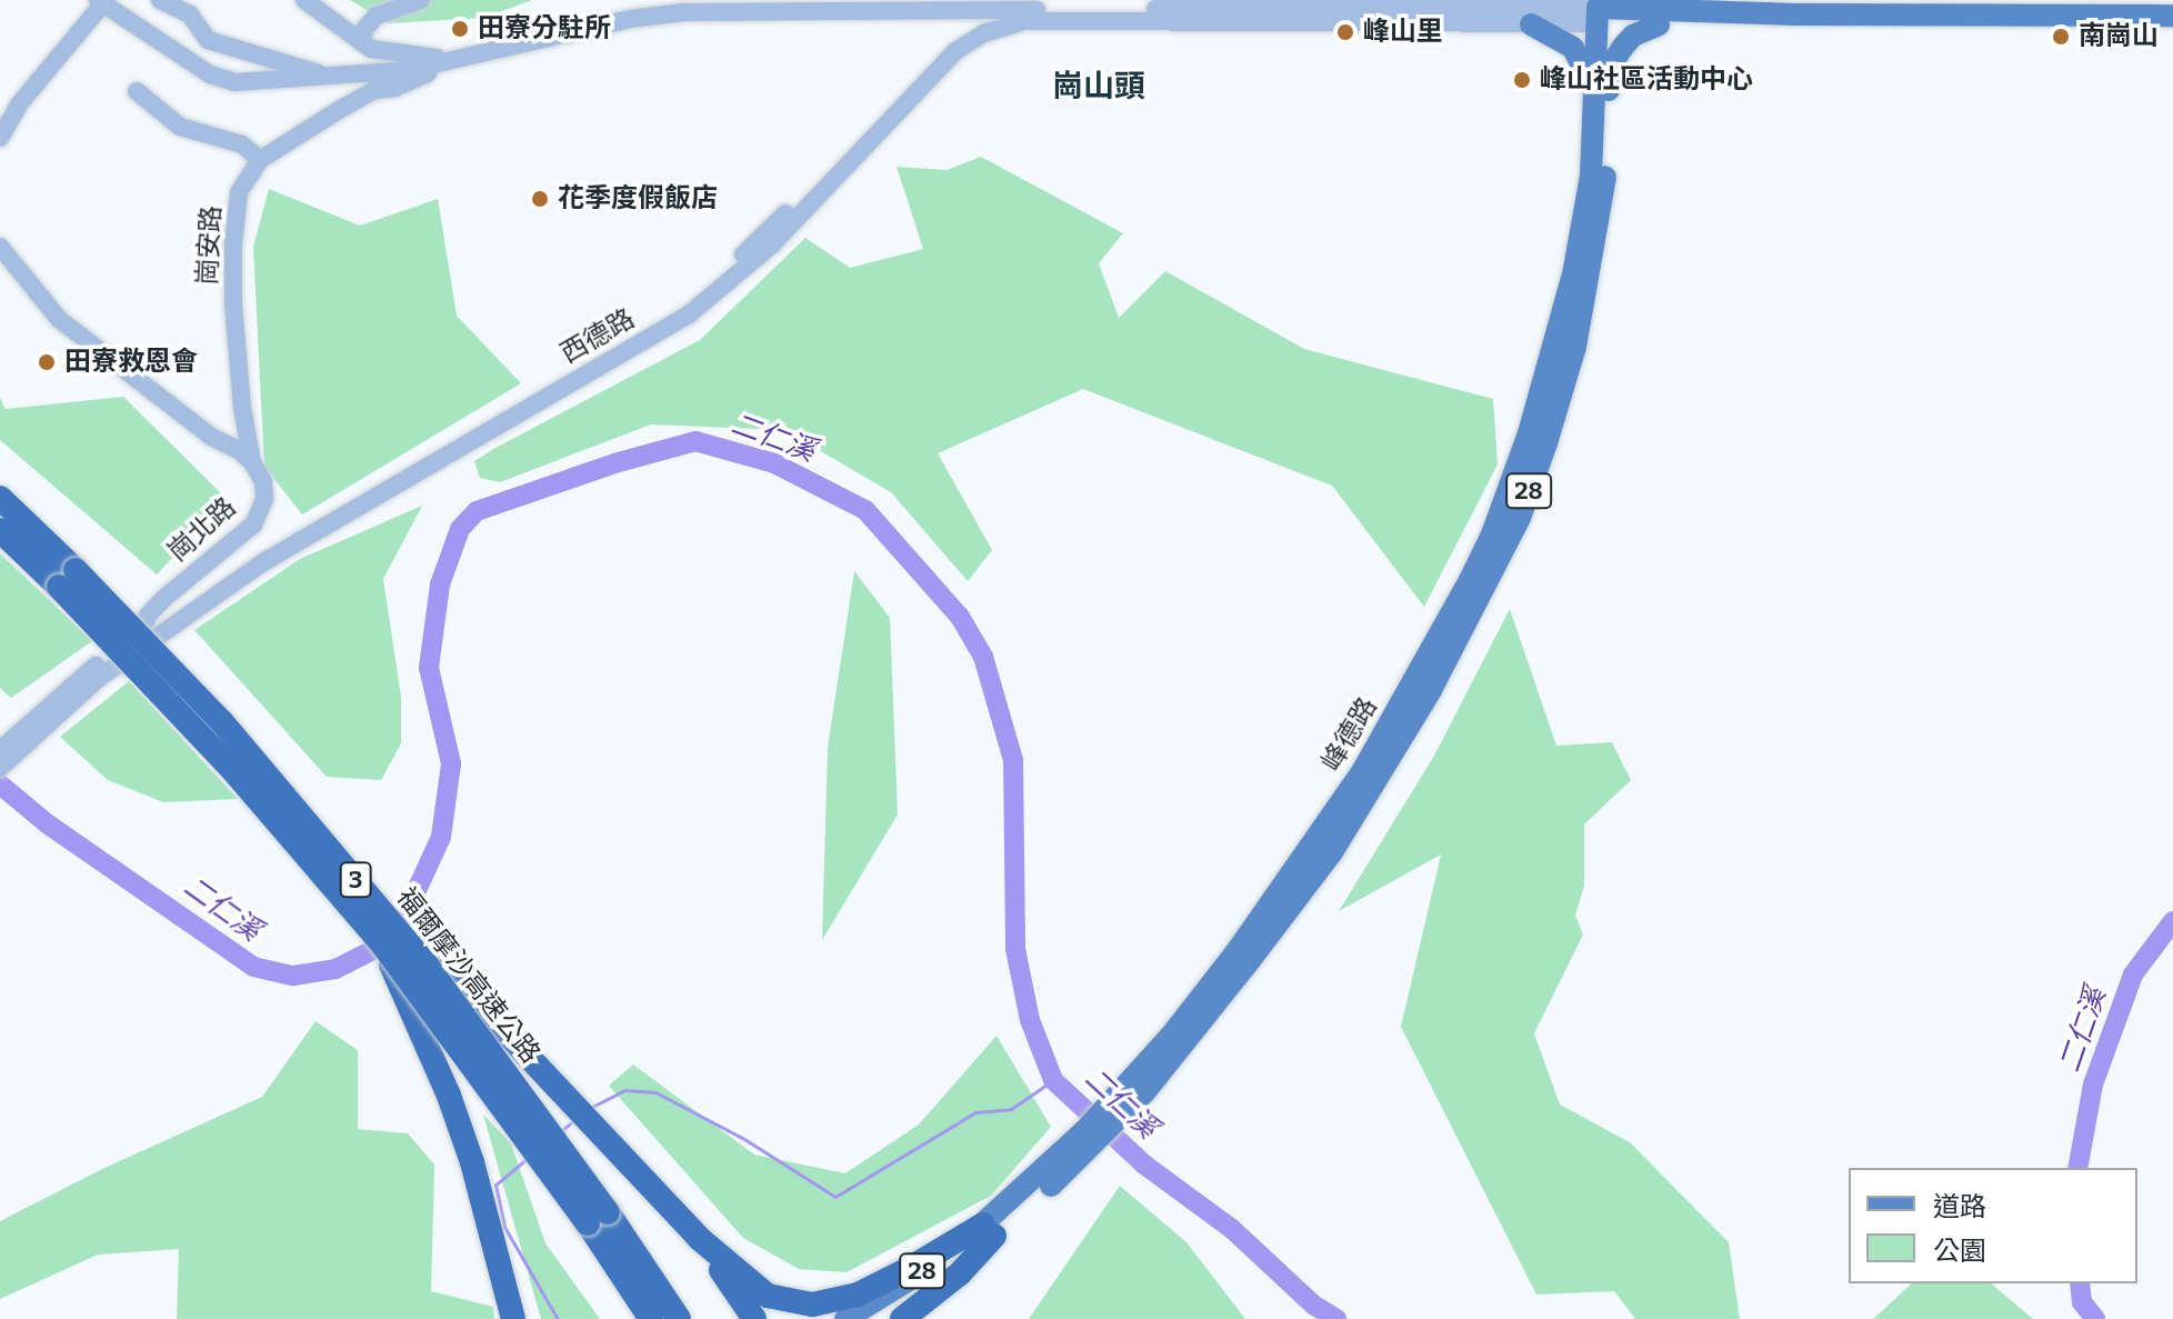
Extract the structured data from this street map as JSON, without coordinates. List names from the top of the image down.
{
  "streets": {
    "highway": ["3", "福爾摩沙高速公路"],
    "main road": ["28", "峰德路"],
    "street": ["崗安路", "西德路", "崗北路"]
  },
  "crossings": [
    ["崗安路", "西德路"],
    ["崗安路", "崗北路"],
    ["崗安路", "峰德路"],
    ["西德路", "崗北路"]
  ],
  "districts": ["崗山頭"],
  "water": ["二仁溪"],
  "places": [
    "田寮分駐所",
    "峰山里",
    "南崗山",
    "峰山社區活動中心",
    "花季度假飯店",
    "田寮救恩會"
  ],
  "legend": ["道路", "公園"]
}
